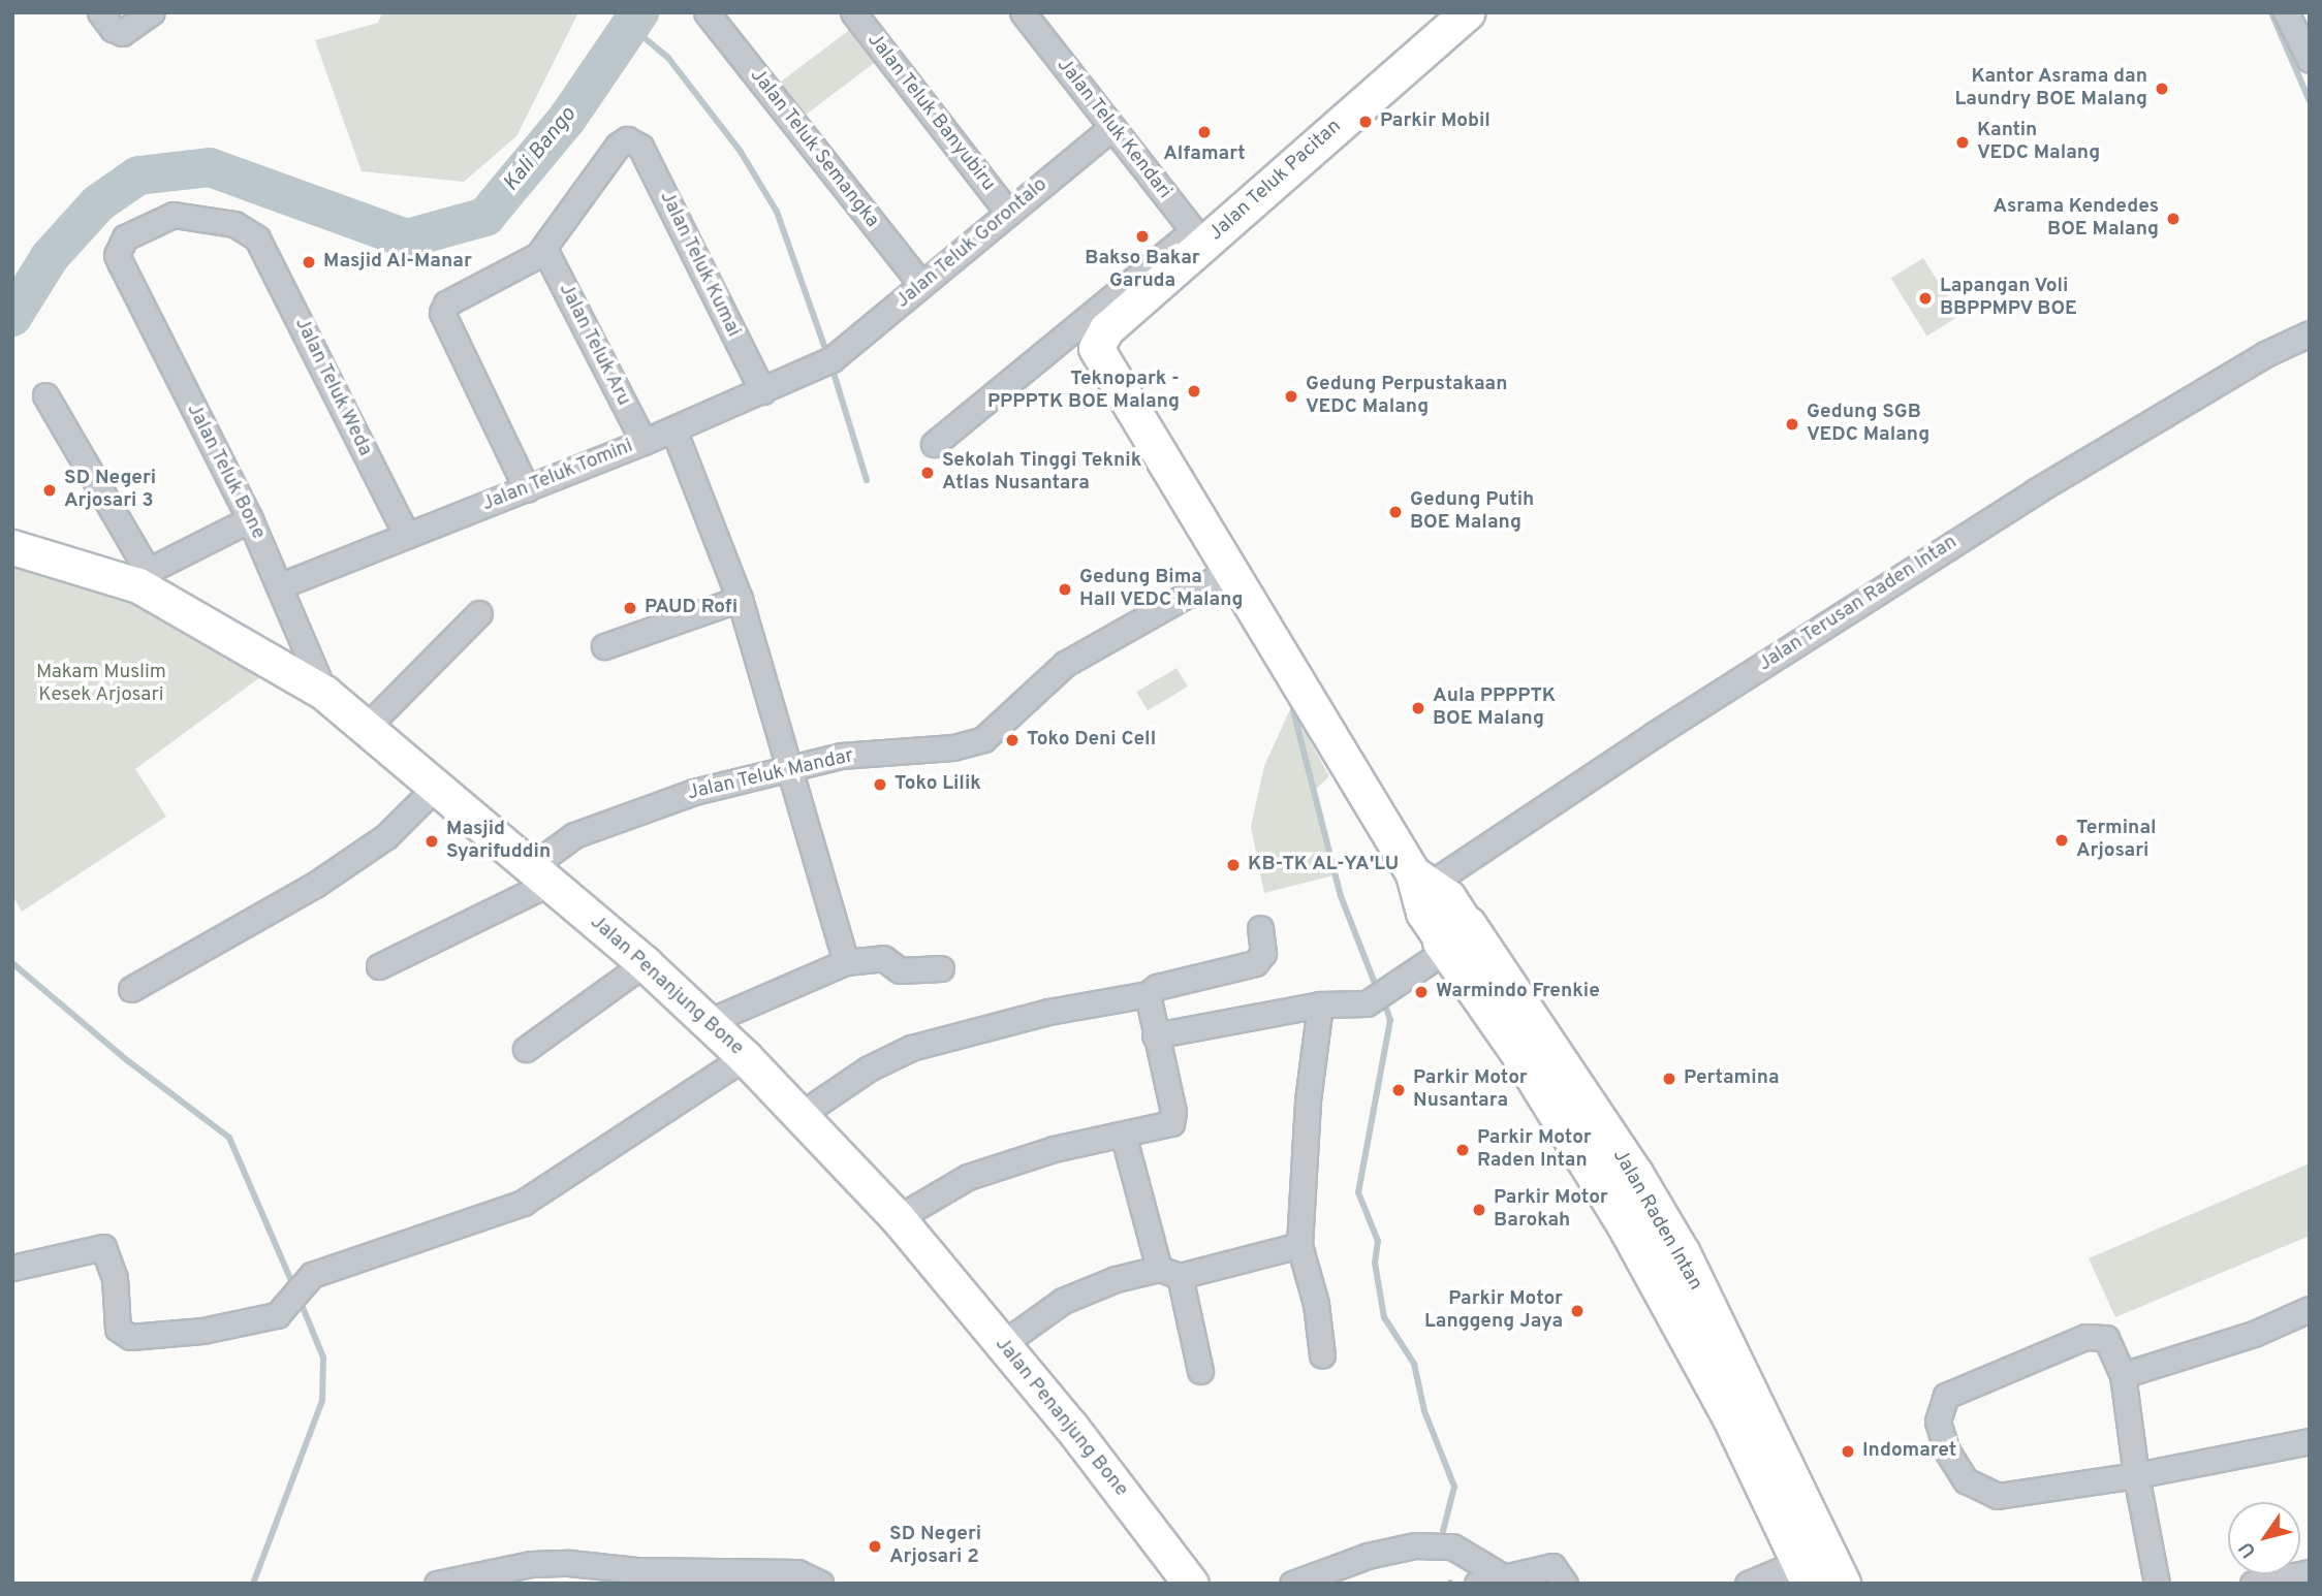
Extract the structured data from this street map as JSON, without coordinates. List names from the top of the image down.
{
  "streets": {
    "highway": ["Jalan Raden Intan"],
    "street": [
      "Jalan Teluk Banyubiru",
      "Jalan Teluk Kendari",
      "Jalan Teluk Semangka",
      "Jalan Teluk Pacitan",
      "Jalan Teluk Gorontalo",
      "Jalan Teluk Kumai",
      "Jalan Teluk Aru",
      "Jalan Teluk Weda",
      "Jalan Teluk Bone",
      "Jalan Teluk Tomini",
      "Jalan Terusan Raden Intan",
      "Jalan Teluk Mandar",
      "Jalan Penanjung Bone"
    ]
  },
  "crossings": [
    ["Jalan Teluk Banyubiru", "Jalan Teluk Gorontalo"],
    ["Jalan Teluk Kendari", "Jalan Teluk Pacitan"],
    ["Jalan Teluk Kendari", "Jalan Teluk Gorontalo"],
    ["Jalan Teluk Semangka", "Jalan Teluk Gorontalo"],
    ["Jalan Teluk Pacitan", "Jalan Teluk Mandar"],
    ["Jalan Teluk Gorontalo", "Jalan Teluk Tomini"],
    ["Jalan Teluk Kumai", "Jalan Teluk Aru"],
    ["Jalan Teluk Kumai", "Jalan Teluk Tomini"],
    ["Jalan Teluk Aru", "Jalan Teluk Tomini"],
    ["Jalan Teluk Weda", "Jalan Teluk Bone"],
    ["Jalan Teluk Weda", "Jalan Teluk Tomini"],
    ["Jalan Teluk Bone", "Jalan Teluk Tomini"],
    ["Jalan Teluk Bone", "Jalan Penanjung Bone"],
    ["Jalan Terusan Raden Intan", "Jalan Raden Intan"],
    ["Jalan Teluk Mandar", "Jalan Penanjung Bone"]
  ],
  "water": ["Kali Bango"],
  "parks": ["Makam Muslim Kesek Arjosari"],
  "places": [
    "Kantor Asrama dan Laundry BOE Malang",
    "Parkir Mobil",
    "Alfamart",
    "Kantin VEDC Malang",
    "Asrama Kendedes BOE Malang",
    "Bakso Bakar Garuda",
    "Masjid Al-Manar",
    "Lapangan Voli BBPPMPV BOE",
    "Teknopark - PPPPTK BOE Malang",
    "Gedung Perpustakaan VEDC Malang",
    "Gedung SGB VEDC Malang",
    "Sekolah Tinggi Teknik Atlas Nusantara",
    "SD Negeri Arjosari 3",
    "Gedung Putih BOE Malang",
    "Gedung Bima Hall VEDC Malang",
    "PAUD Rofi",
    "Aula PPPPTK BOE Malang",
    "Toko Deni Cell",
    "Toko Lilik",
    "Terminal Arjosari",
    "Masjid Syarifuddin",
    "KB-TK AL-YA'LU",
    "Warmindo Frenkie",
    "Pertamina",
    "Parkir Motor Nusantara",
    "Parkir Motor Raden Intan",
    "Parkir Motor Barokah",
    "Parkir Motor Langgeng Jaya",
    "Indomaret",
    "SD Negeri Arjosari 2"
  ],
  "north": "bottom left"
}
